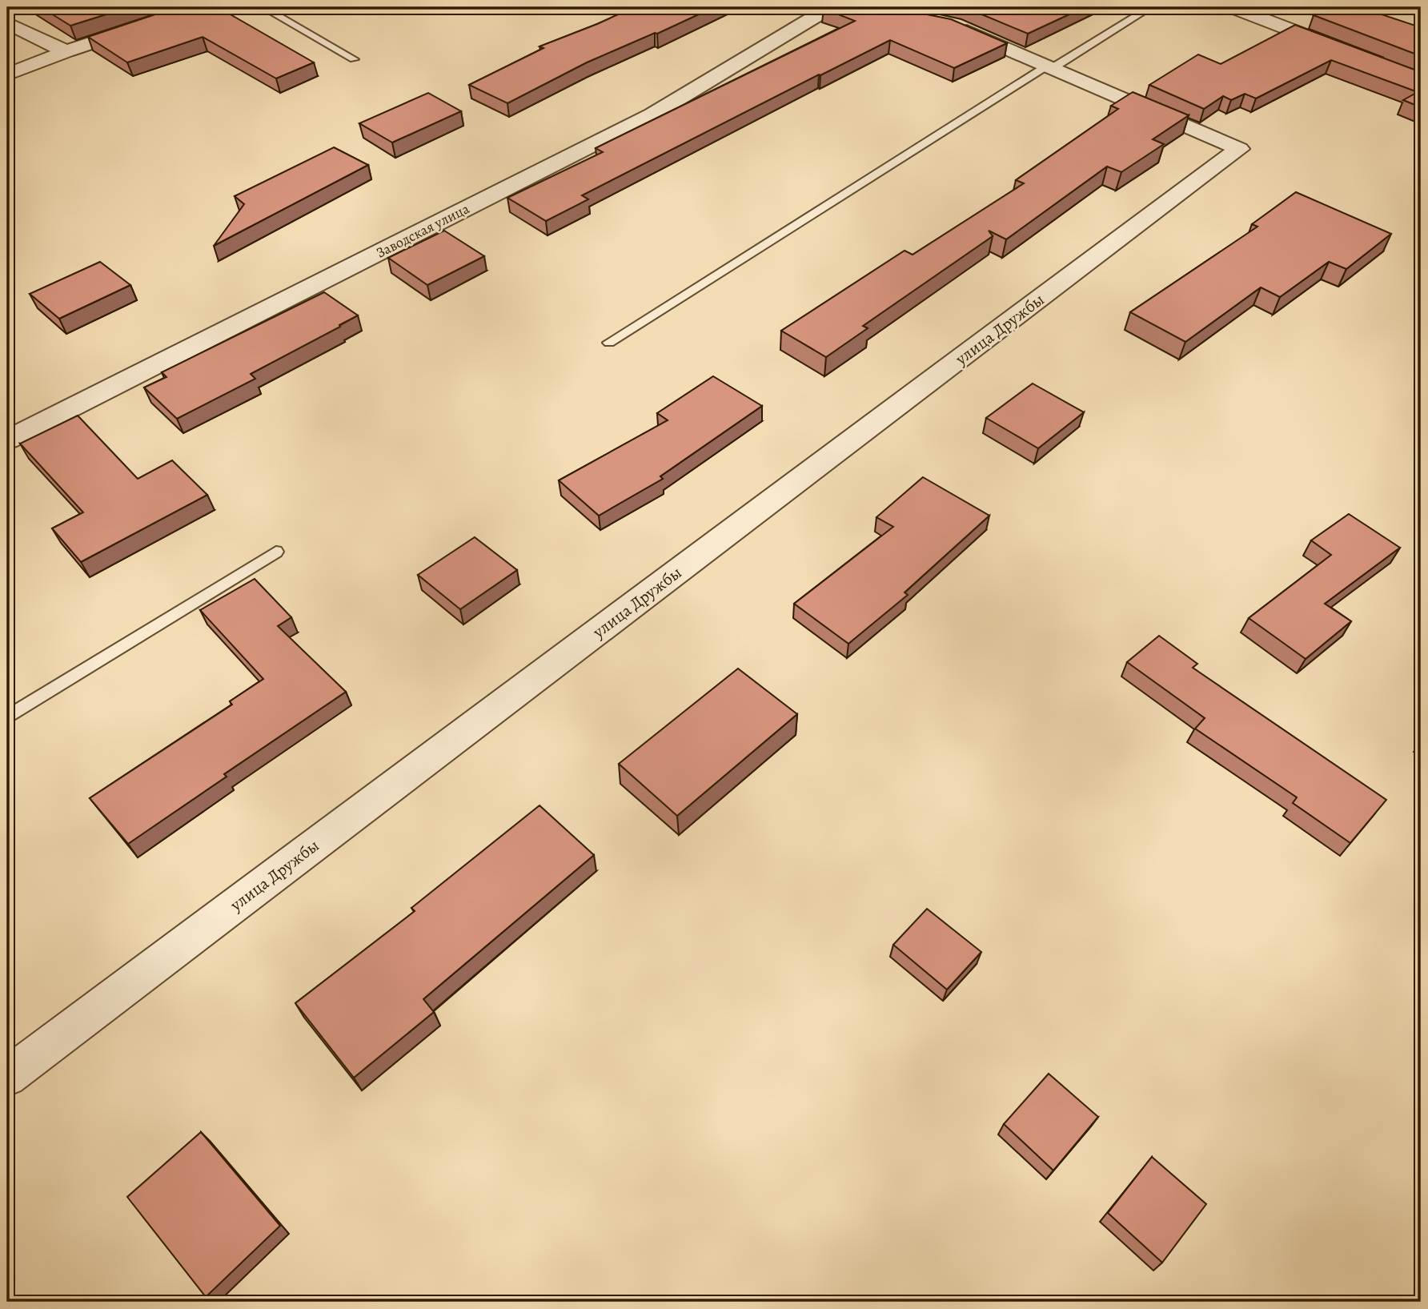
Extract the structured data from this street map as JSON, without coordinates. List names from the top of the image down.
{
  "streets": {
    "street": ["Заводская улица", "улица Дружбы"]
  }
}
